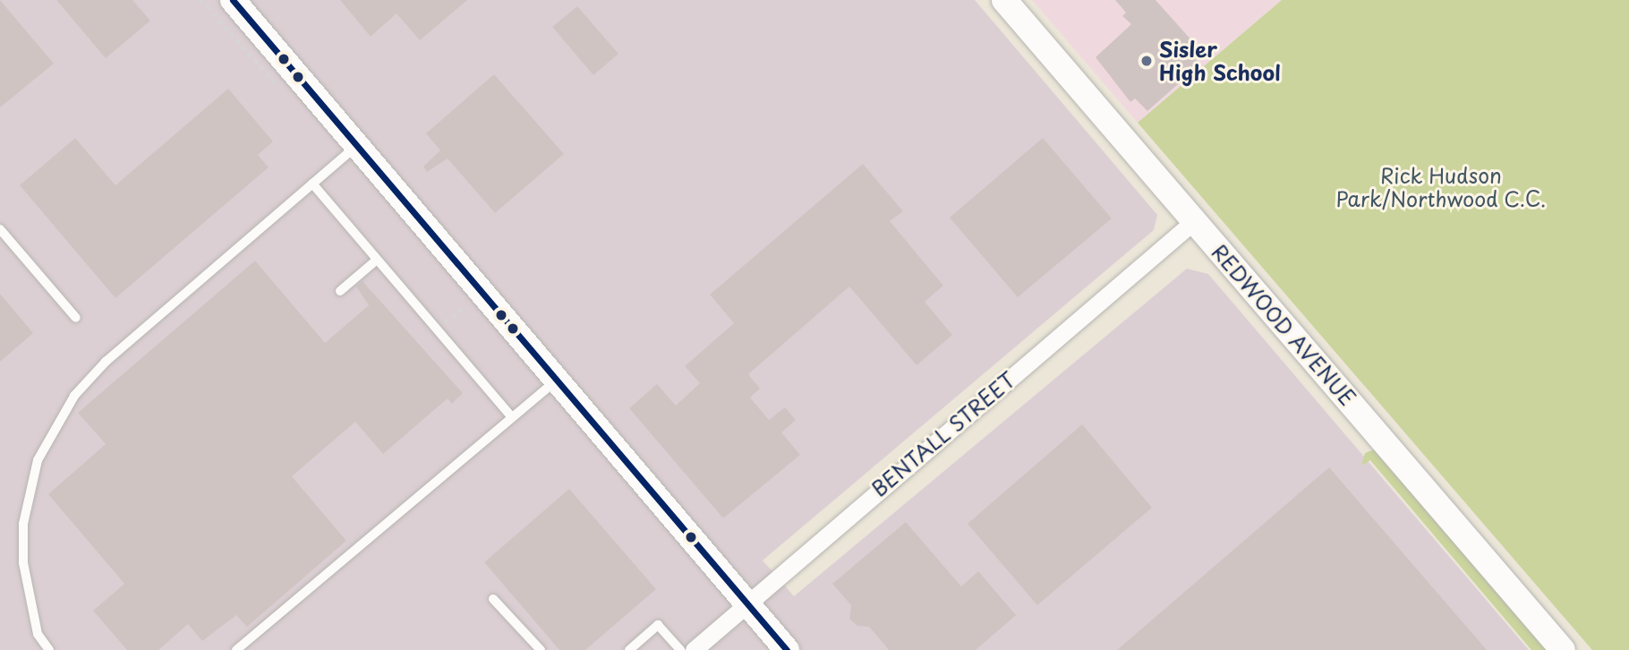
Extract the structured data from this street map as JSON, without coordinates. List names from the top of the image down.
{
  "streets": {
    "street": ["REDWOOD AVENUE", "BENTALL STREET"]
  },
  "crossings": [
    ["REDWOOD AVENUE", "BENTALL STREET"]
  ],
  "parks": ["Rick Hudson Park/Northwood C.C."],
  "places": ["Sisler High School"]
}
